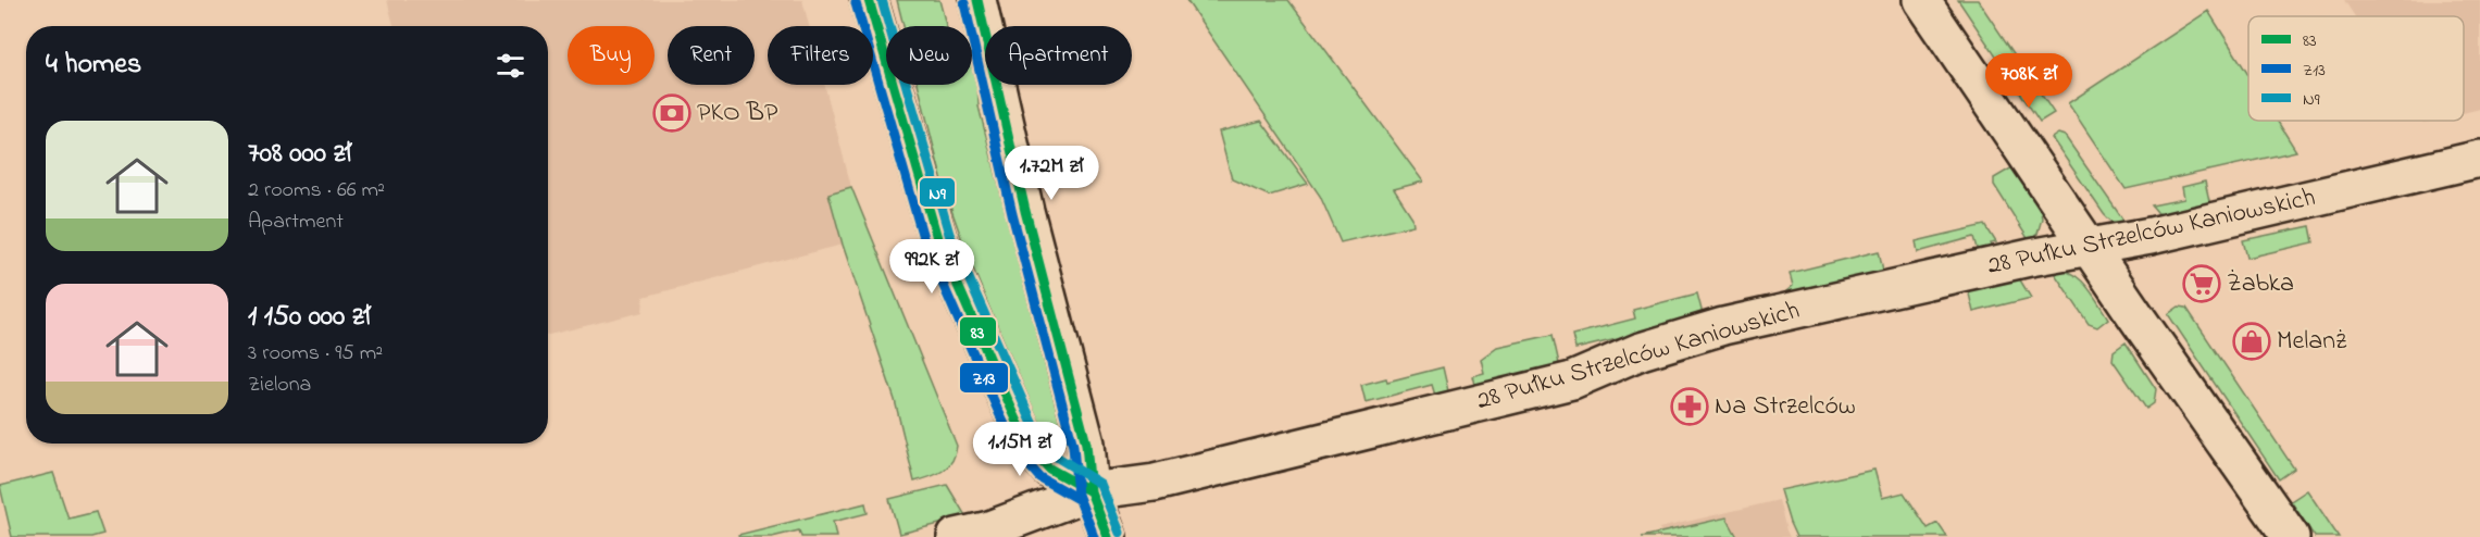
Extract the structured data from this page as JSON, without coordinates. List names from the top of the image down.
{
  "streets": {
    "street": ["28 Pułku Strzelców Kaniowskich"]
  },
  "places": {
    "bank": ["PKO BP"],
    "supermarket": ["Żabka"],
    "shop": ["Melanż"],
    "pharmacy": ["Na Strzelców"]
  },
  "lines": ["transit line 83", "transit line N9", "transit line Z13"],
  "legend": ["83", "Z13", "N9"],
  "page": {
    "chip": [
      "Buy",
      "Rent",
      "Filters",
      "New",
      "Apartment"
    ],
    "heading": "4 homes",
    "price": [
      "708K zł",
      "1.72M zł",
      "992K zł",
      "1.15M zł"
    ],
    "list": [
      {
        "name": "708 000 zł",
        "note": "2 rooms · 66 m² · Apartment"
      },
      {
        "name": "1 150 000 zł",
        "note": "3 rooms · 95 m² · Zielona"
      }
    ]
  }
}
